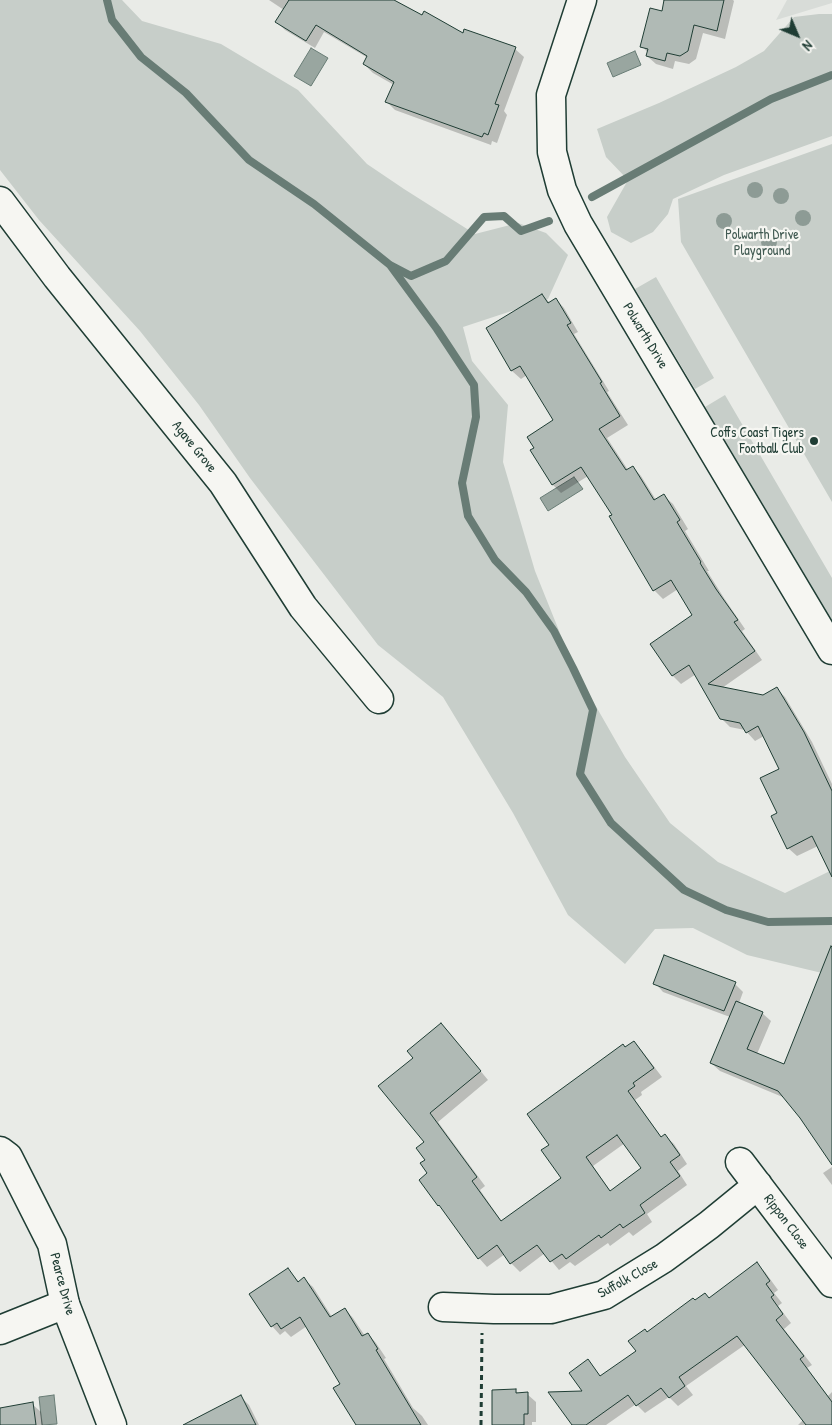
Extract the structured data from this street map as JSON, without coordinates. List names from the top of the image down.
{
  "streets": {
    "street": [
      "Polwarth Drive",
      "Agave Grove",
      "Rippon Close",
      "Suffolk Close",
      "Pearce Drive"
    ]
  },
  "crossings": [
    ["Rippon Close", "Suffolk Close"]
  ],
  "parks": ["Polwarth Drive Playground"],
  "places": ["Coffs Coast Tigers Football Club"],
  "north": "bottom right"
}
